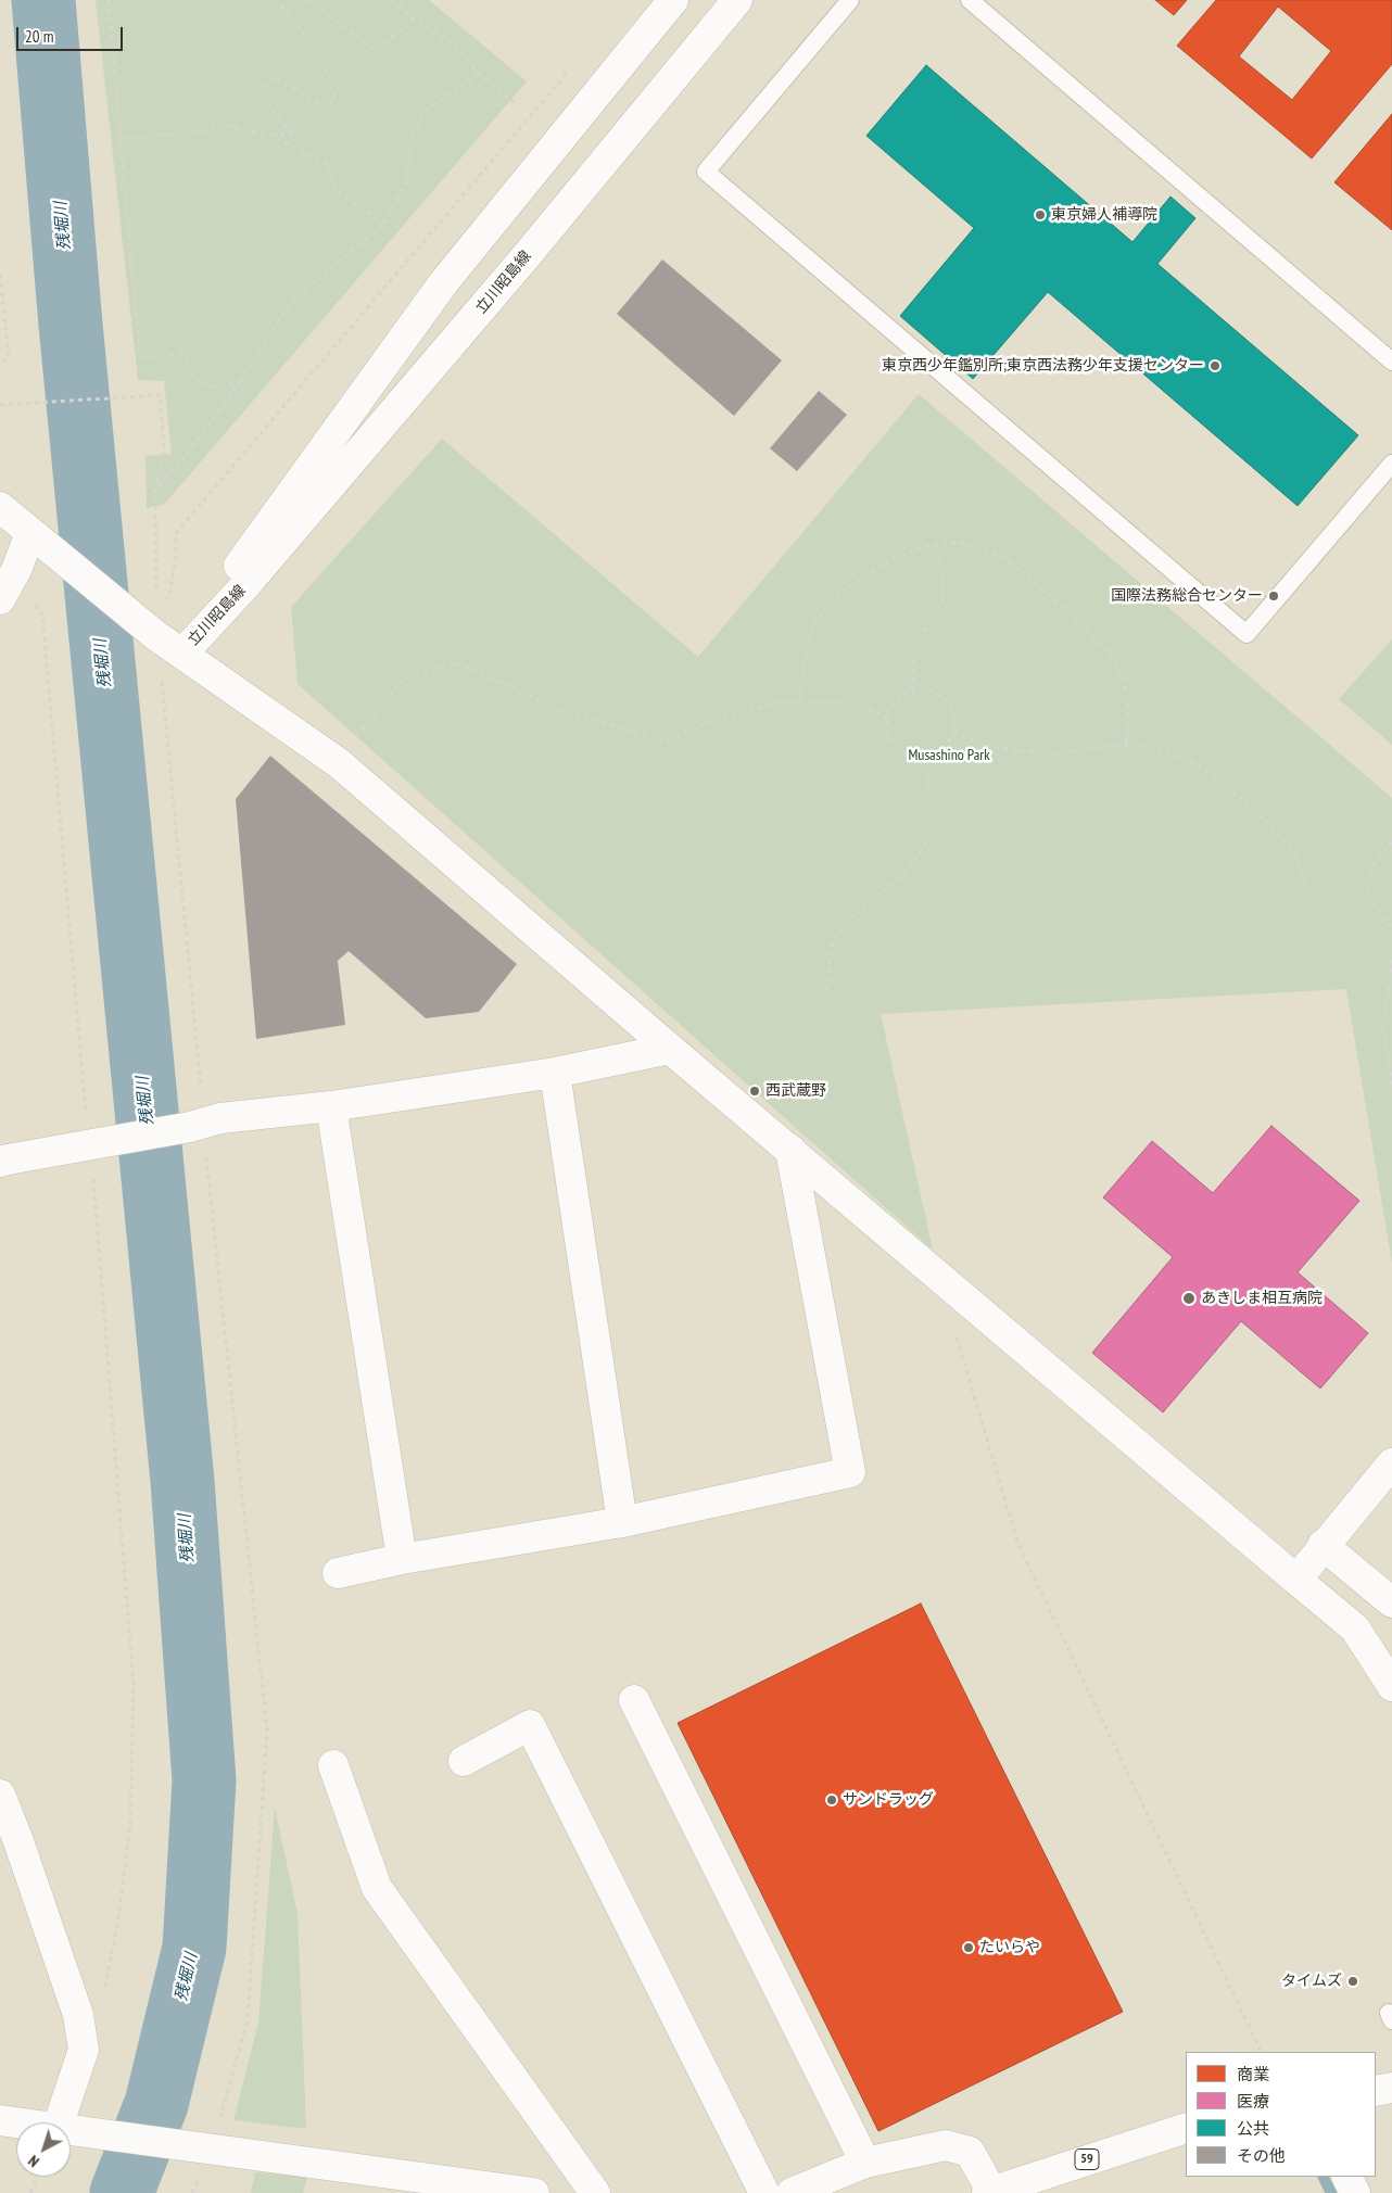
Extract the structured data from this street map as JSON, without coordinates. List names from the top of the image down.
{
  "streets": {
    "street": ["立川昭島線", "59"]
  },
  "water": ["残堀川"],
  "parks": ["Musashino Park"],
  "places": [
    "東京婦人補導院",
    "東京西少年鑑別所;東京西法務少年支援センター",
    "国際法務総合センター",
    "西武蔵野",
    "あきしま相互病院",
    "サンドラッグ",
    "たいらや",
    "タイムズ"
  ],
  "legend": [
    "商業",
    "医療",
    "公共",
    "その他"
  ],
  "scale_bar": "20 m",
  "north": "bottom left"
}
